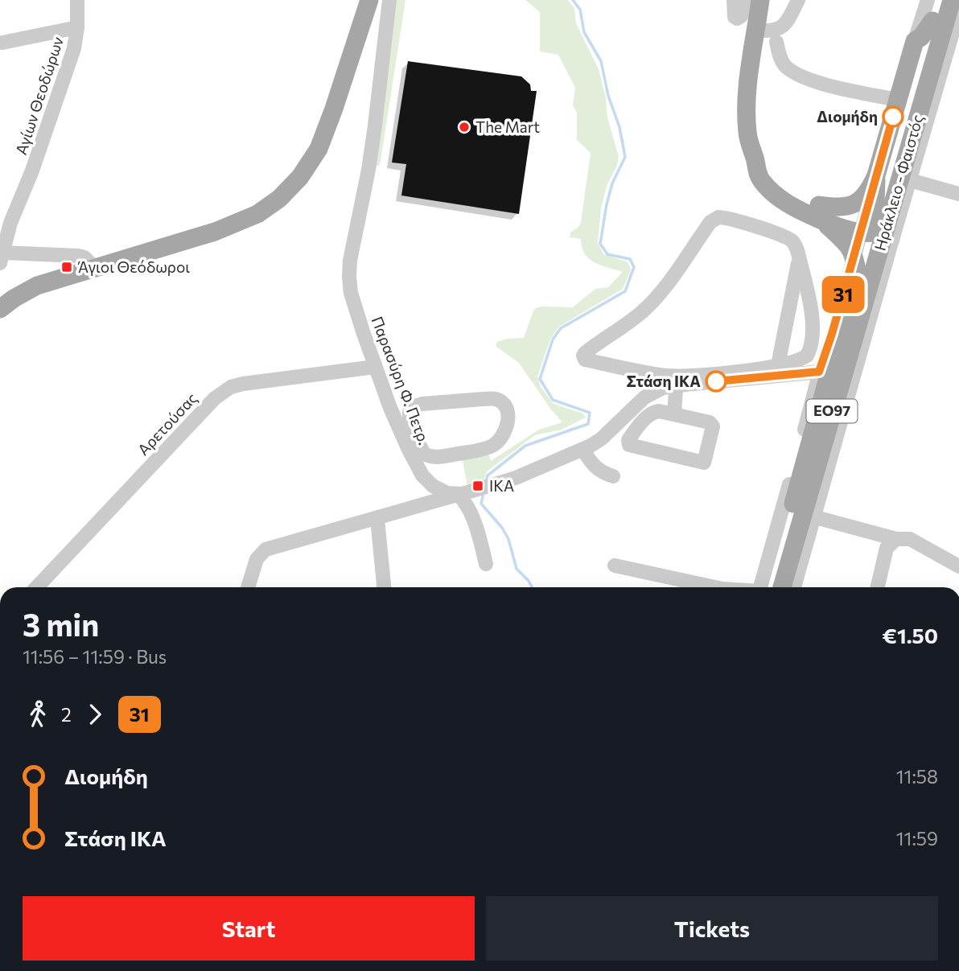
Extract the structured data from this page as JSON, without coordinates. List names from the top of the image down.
{
  "streets": {
    "main road": ["Ηράκλειο - Φαιστός", "ΕΟ97"],
    "street": ["Αγίων Θεοδώρων", "Παρασύρη Φ. Πετρ.", "Αρετούσας"]
  },
  "crossings": [
    ["Παρασύρη Φ. Πετρ.", "Αρετούσας"]
  ],
  "places": {
    "other": ["Διομήδη", "The Mart", "Στάση ΙΚΑ"],
    "transit": ["Άγιοι Θεόδωροι", "IKA"]
  },
  "lines": ["bus line 31"],
  "page": {
    "on_map": "31",
    "heading": ["3 min", "11:56 – 11:59 · Bus", "€1.50"],
    "legs": ["2", "31"],
    "list": [
      {
        "name": "Διομήδη",
        "value": "11:58"
      },
      {
        "name": "Στάση ΙΚΑ",
        "value": "11:59"
      }
    ],
    "buttons": ["Start", "Tickets"]
  }
}
